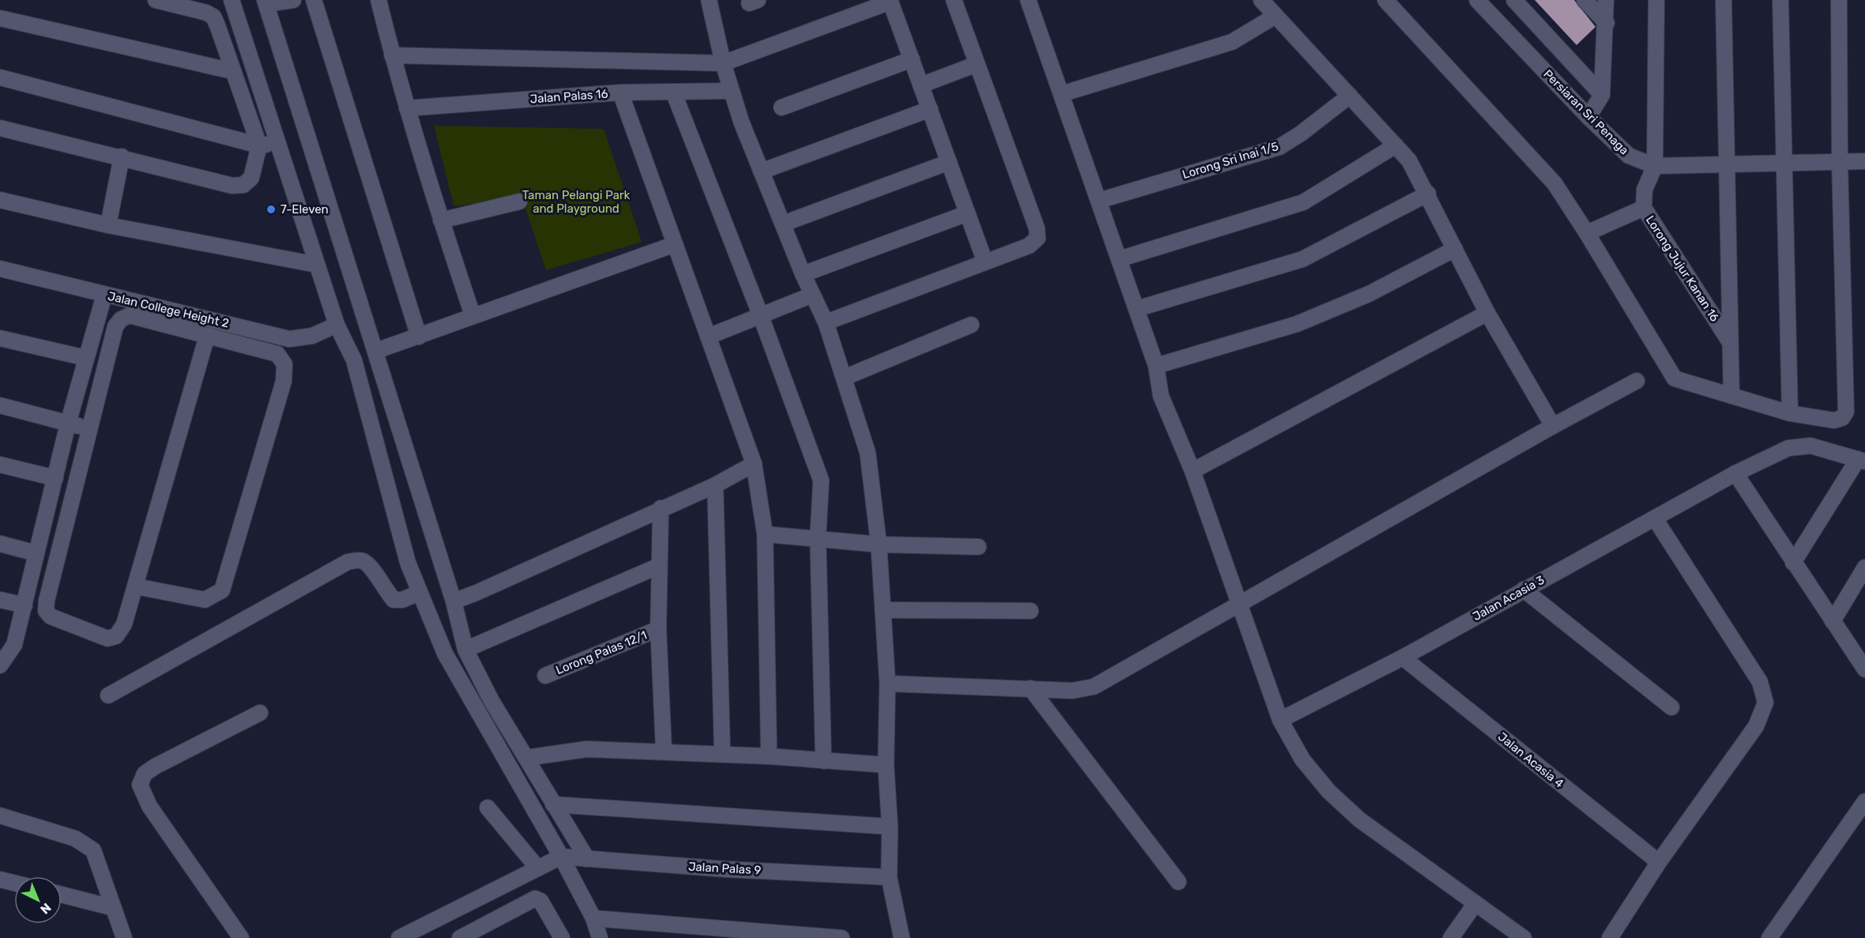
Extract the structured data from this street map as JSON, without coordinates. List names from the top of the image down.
{
  "streets": {
    "street": [
      "Jalan Palas 16",
      "Persiaran Sri Penaga",
      "Lorong Sri Inai 1/5",
      "Lorong Jujur Kanan 16",
      "Jalan College Height 2",
      "Jalan Acasia 3",
      "Lorong Palas 12/1",
      "Jalan Acasia 4",
      "Jalan Palas 9"
    ]
  },
  "crossings": [
    ["Persiaran Sri Penaga", "Lorong Jujur Kanan 16"],
    ["Jalan Acasia 3", "Jalan Acasia 4"]
  ],
  "parks": ["Taman Pelangi Park and Playground"],
  "places": ["7-Eleven"],
  "north": "bottom right"
}
